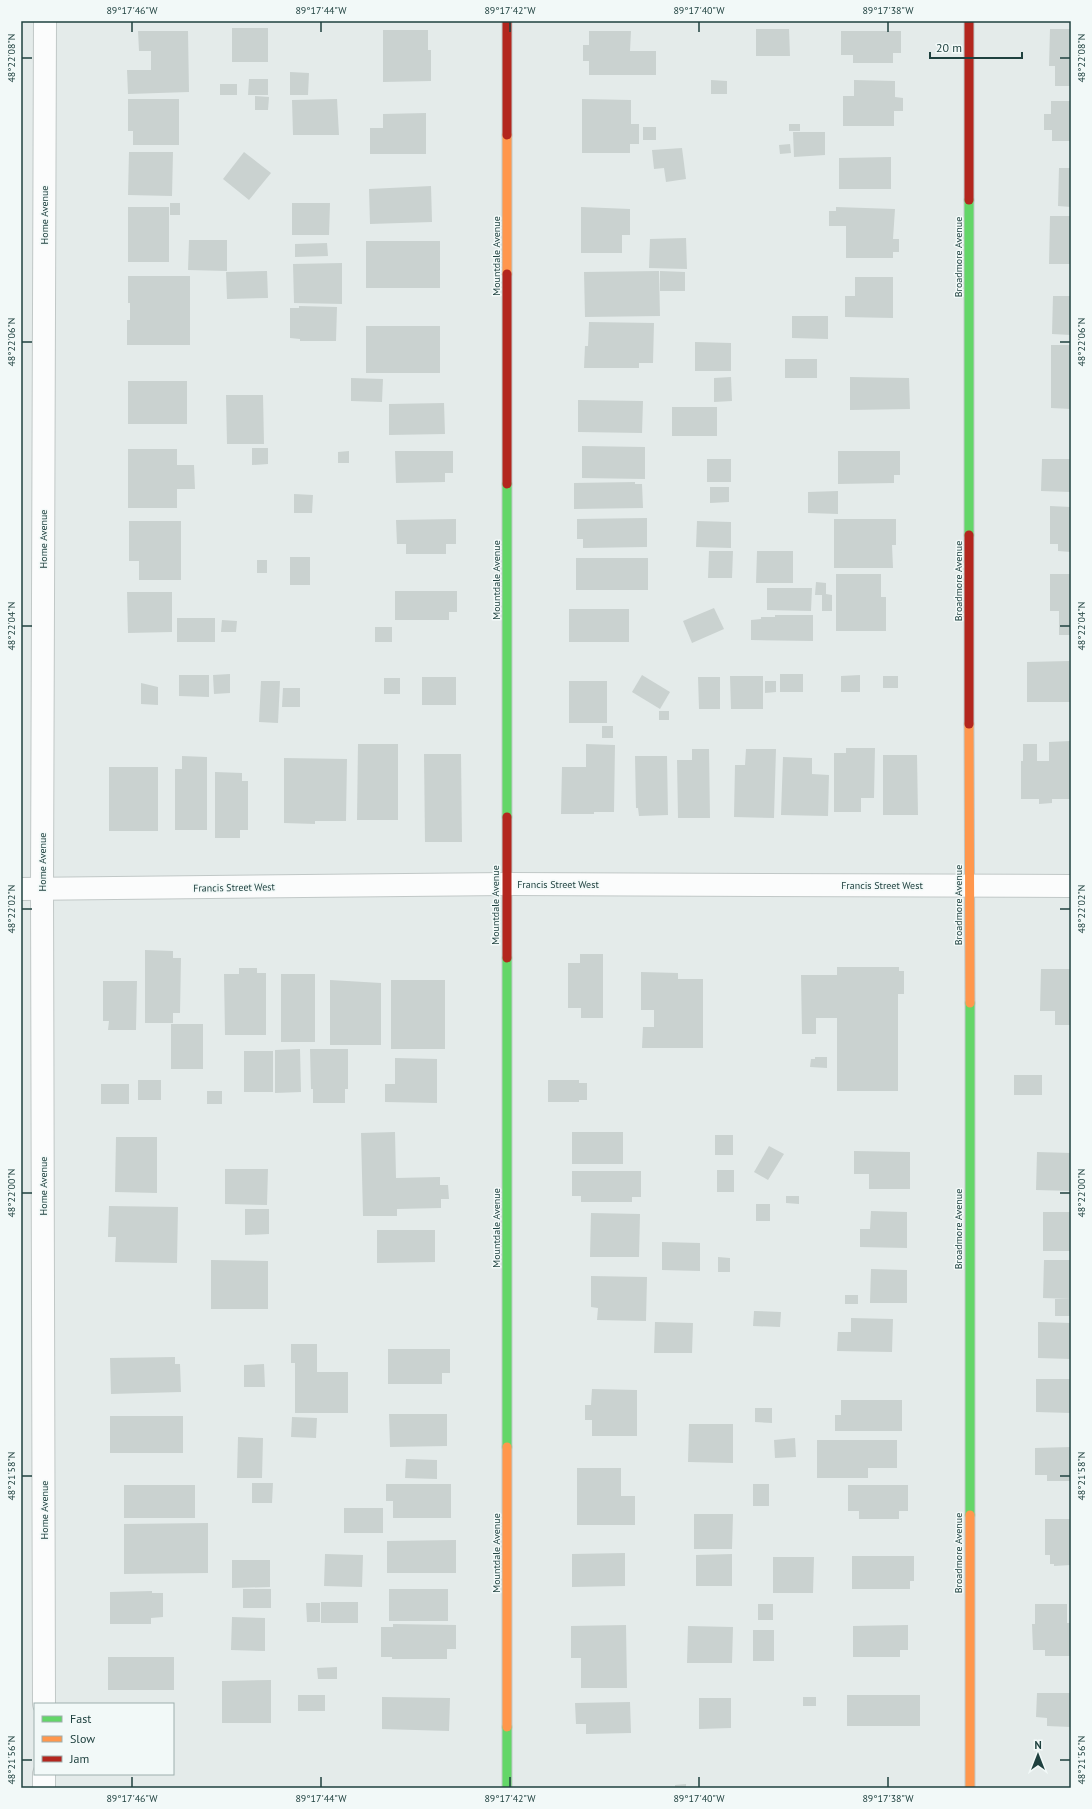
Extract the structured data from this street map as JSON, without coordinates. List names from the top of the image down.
{
  "streets": {
    "street": [
      "Home Avenue",
      "Mountdale Avenue",
      "Broadmore Avenue",
      "Francis Street West"
    ]
  },
  "crossings": [
    ["Home Avenue", "Francis Street West"],
    ["Mountdale Avenue", "Francis Street West"],
    ["Broadmore Avenue", "Francis Street West"]
  ],
  "legend": ["Fast", "Slow", "Jam"],
  "scale_bar": "20 m",
  "north": "top",
  "coordinates": [
    "89°17'46\"W",
    "89°17'44\"W",
    "89°17'42\"W",
    "89°17'40\"W",
    "89°17'38\"W",
    "48°22'08\"N",
    "48°22'06\"N",
    "48°22'04\"N",
    "48°22'02\"N",
    "48°22'00\"N",
    "48°21'58\"N",
    "48°21'56\"N"
  ]
}
